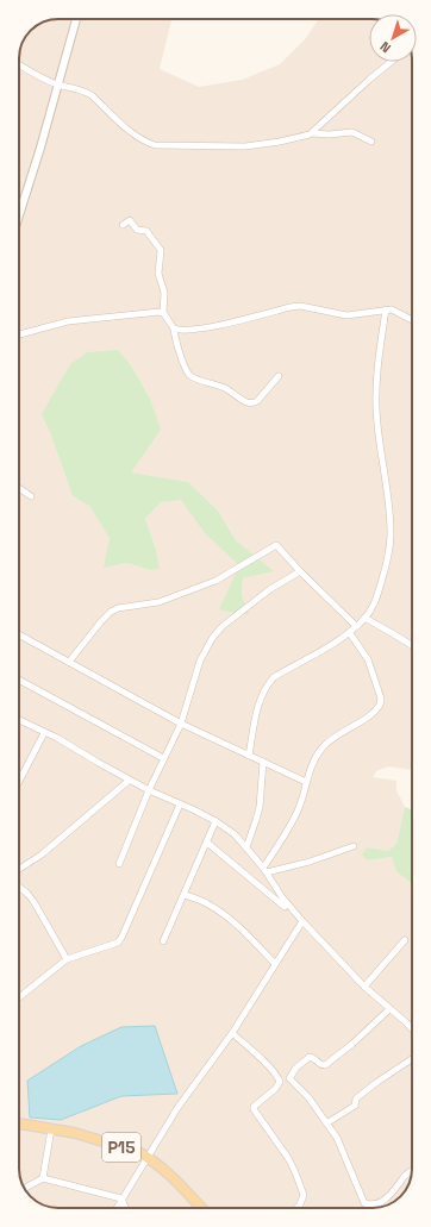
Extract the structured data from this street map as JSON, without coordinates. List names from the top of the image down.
{
  "streets": {
    "main road": ["P15"]
  },
  "north": "bottom left"
}
